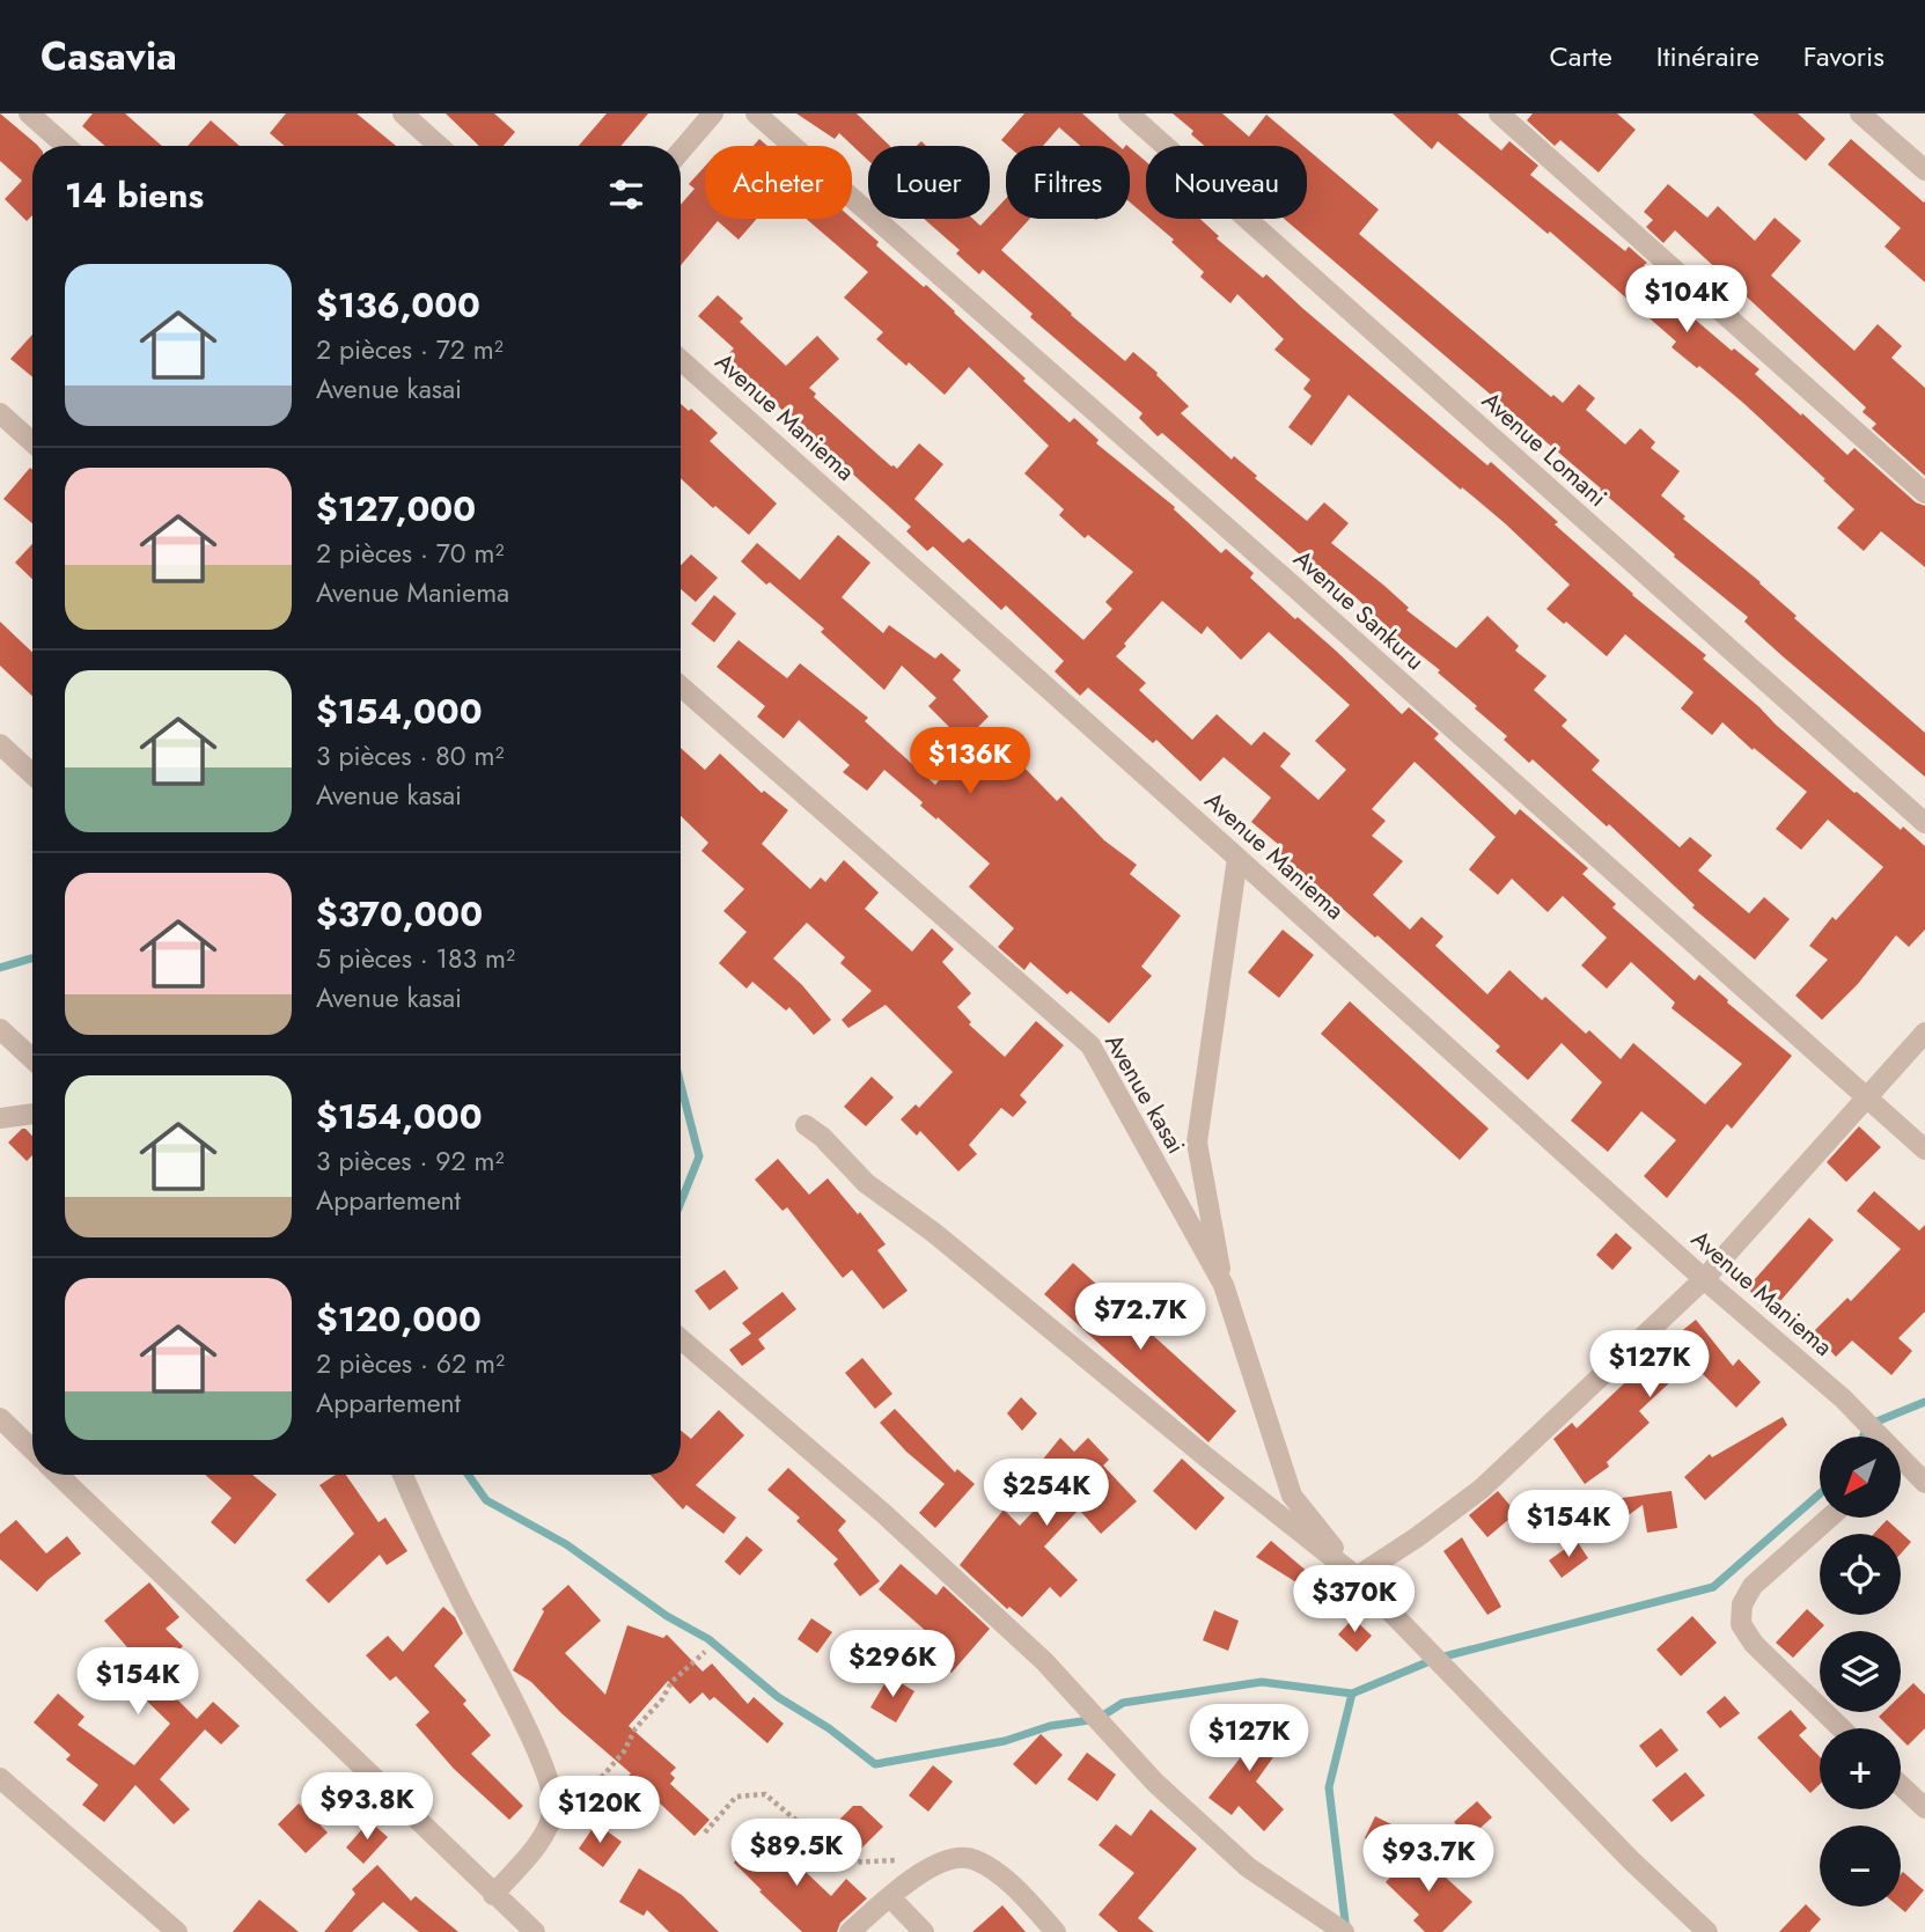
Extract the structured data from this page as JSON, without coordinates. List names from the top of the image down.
{
  "streets": {
    "street": [
      "Avenue Maniema",
      "Avenue Lomani",
      "Avenue Sankuru",
      "Avenue kasai"
    ]
  },
  "north": "bottom left",
  "page": {
    "header": "Casavia",
    "nav": ["Carte", "Itinéraire", "Favoris"],
    "chip": [
      "Acheter",
      "Louer",
      "Filtres",
      "Nouveau"
    ],
    "heading": "14 biens",
    "list": [
      {
        "name": "$136,000",
        "note": "2 pièces · 72 m² · Avenue kasai"
      },
      {
        "name": "$127,000",
        "note": "2 pièces · 70 m² · Avenue Maniema"
      },
      {
        "name": "$154,000",
        "note": "3 pièces · 80 m² · Avenue kasai"
      },
      {
        "name": "$370,000",
        "note": "5 pièces · 183 m² · Avenue kasai"
      },
      {
        "name": "$154,000",
        "note": "3 pièces · 92 m² · Appartement"
      },
      {
        "name": "$120,000",
        "note": "2 pièces · 62 m² · Appartement"
      }
    ],
    "price": [
      "$104K",
      "$136K",
      "$72.7K",
      "$127K",
      "$254K",
      "$154K",
      "$370K",
      "$296K",
      "$154K",
      "$127K",
      "$93.8K",
      "$120K",
      "$89.5K",
      "$93.7K"
    ],
    "map_buttons": ["+", "−"]
  }
}
